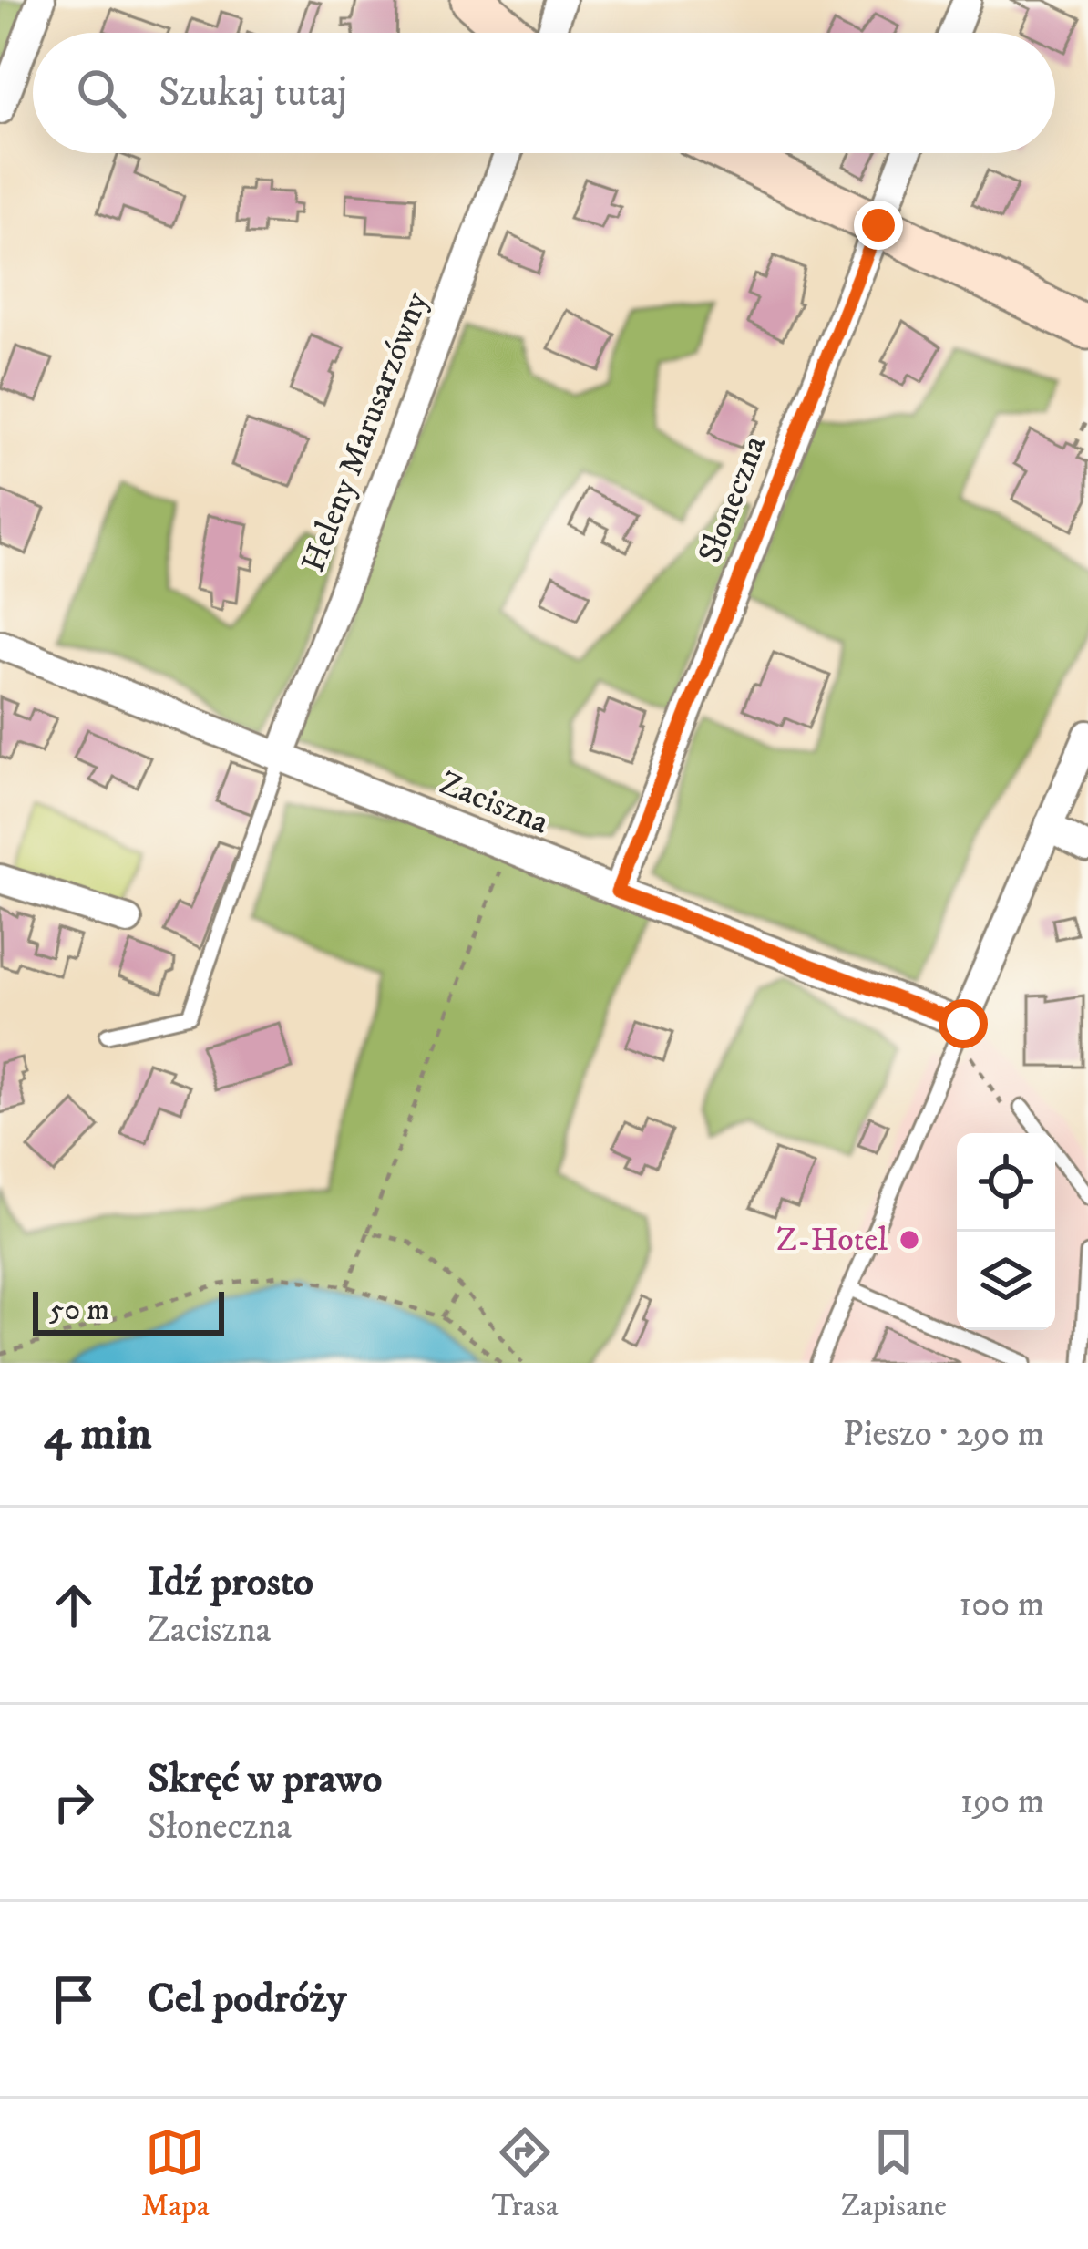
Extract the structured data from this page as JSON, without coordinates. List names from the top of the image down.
{
  "streets": {
    "street": ["Heleny Marusarzówny", "Słoneczna", "Zaciszna"]
  },
  "crossings": [
    ["Heleny Marusarzówny", "Zaciszna"],
    ["Słoneczna", "Zaciszna"]
  ],
  "places": ["Z-Hotel"],
  "scale_bar": "50 m",
  "page": {
    "search": "Szukaj tutaj",
    "scale": "50 m",
    "heading": ["4 min", "Pieszo · 290 m"],
    "list": [
      ["Idź prosto", "Zaciszna", "100 m"],
      ["Skręć w prawo", "Słoneczna", "190 m"],
      "Cel podróży"
    ],
    "nav": ["Mapa", "Trasa", "Zapisane"]
  }
}
